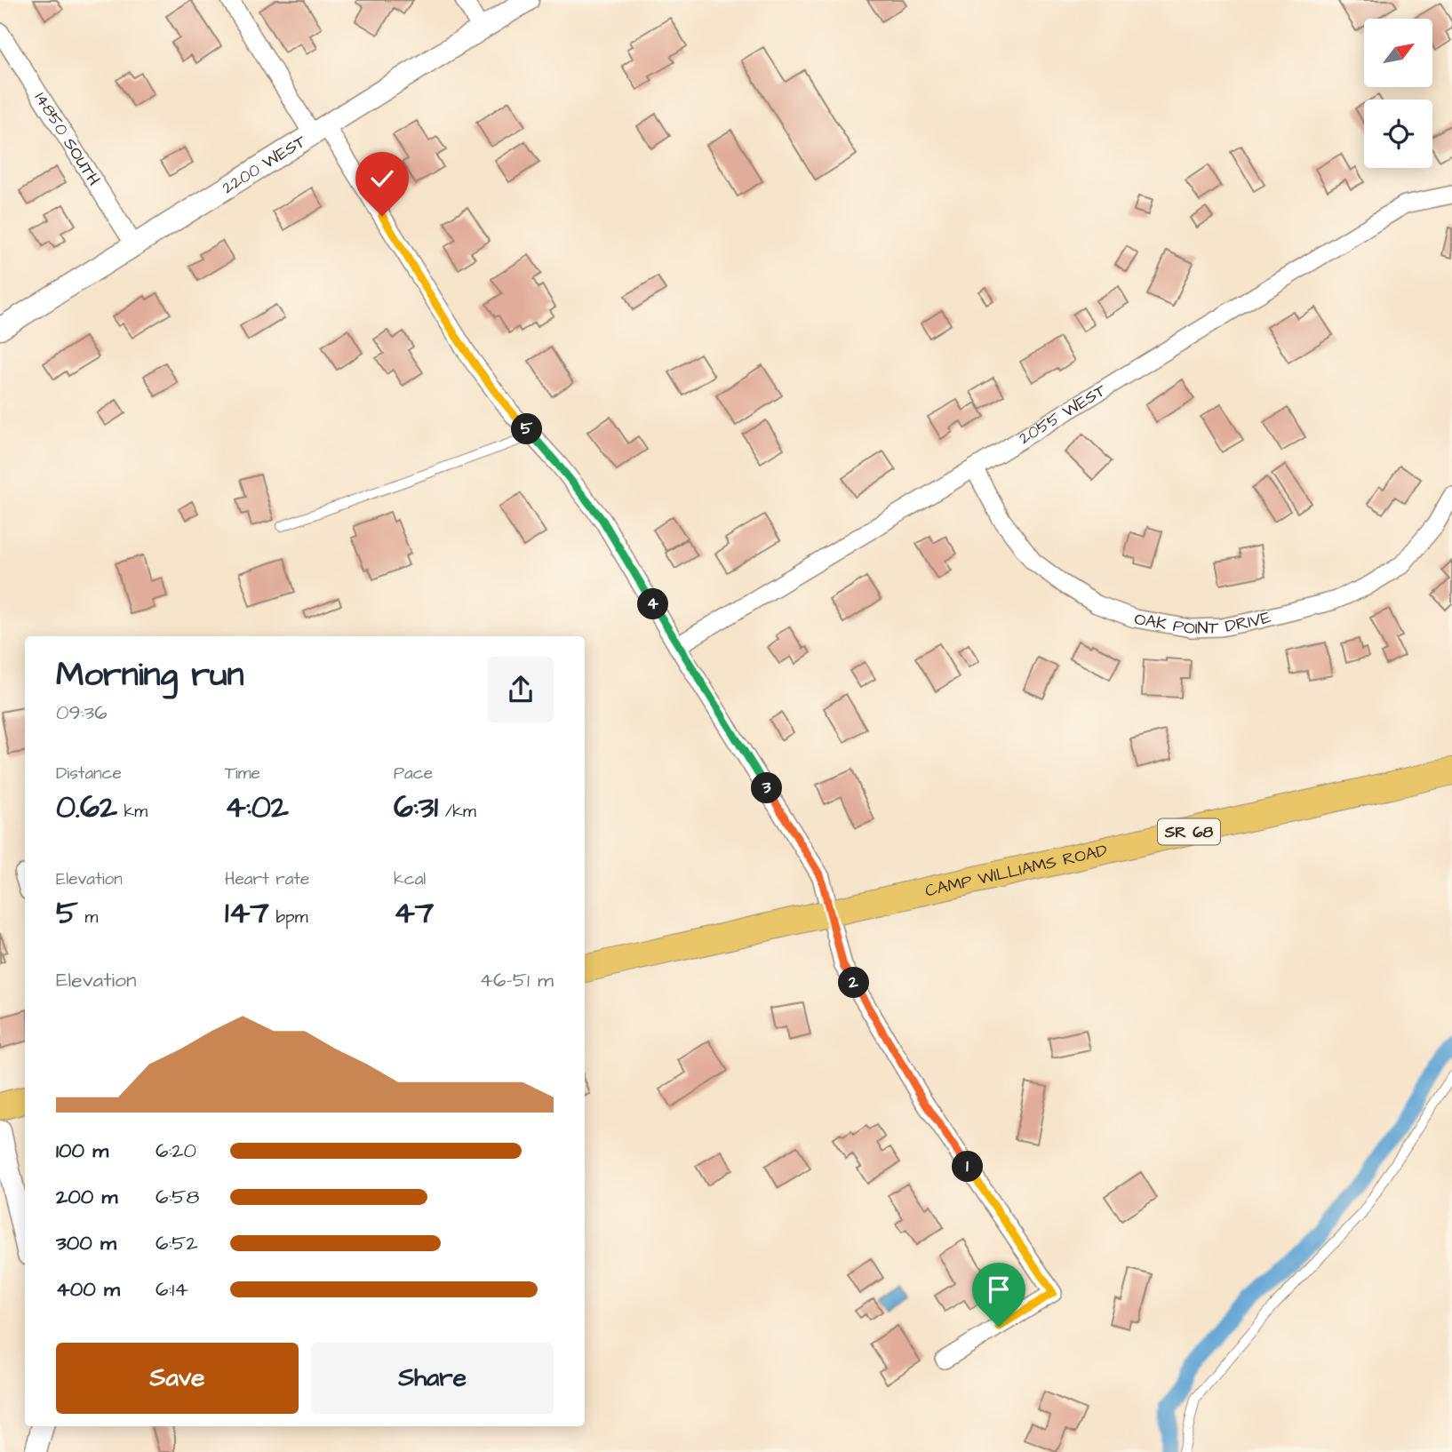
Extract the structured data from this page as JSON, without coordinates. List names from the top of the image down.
{
  "streets": {
    "main road": ["SR 68", "CAMP WILLIAMS ROAD"],
    "street": [
      "14850 SOUTH",
      "2200 WEST",
      "2055 WEST",
      "OAK POINT DRIVE"
    ]
  },
  "crossings": [
    ["14850 SOUTH", "2200 WEST"],
    ["2055 WEST", "OAK POINT DRIVE"]
  ],
  "north": "top right",
  "page": {
    "pins": [
      "5",
      "4",
      "3",
      "2",
      "1"
    ],
    "heading": ["Morning run", "09:36"],
    "stats": [
      ["Distance", "0.62 km"],
      ["Time", "4:02"],
      ["Pace", "6:31 /km"],
      ["Elevation", "5 m"],
      ["Heart rate", "147 bpm"],
      ["kcal", "47"]
    ],
    "chart": ["Elevation", "46–51 m"],
    "list": [
      {
        "name": "100 m",
        "note": "6:20"
      },
      {
        "name": "200 m",
        "note": "6:58"
      },
      {
        "name": "300 m",
        "note": "6:52"
      },
      {
        "name": "400 m",
        "note": "6:14"
      }
    ],
    "buttons": ["Save", "Share"]
  }
}
